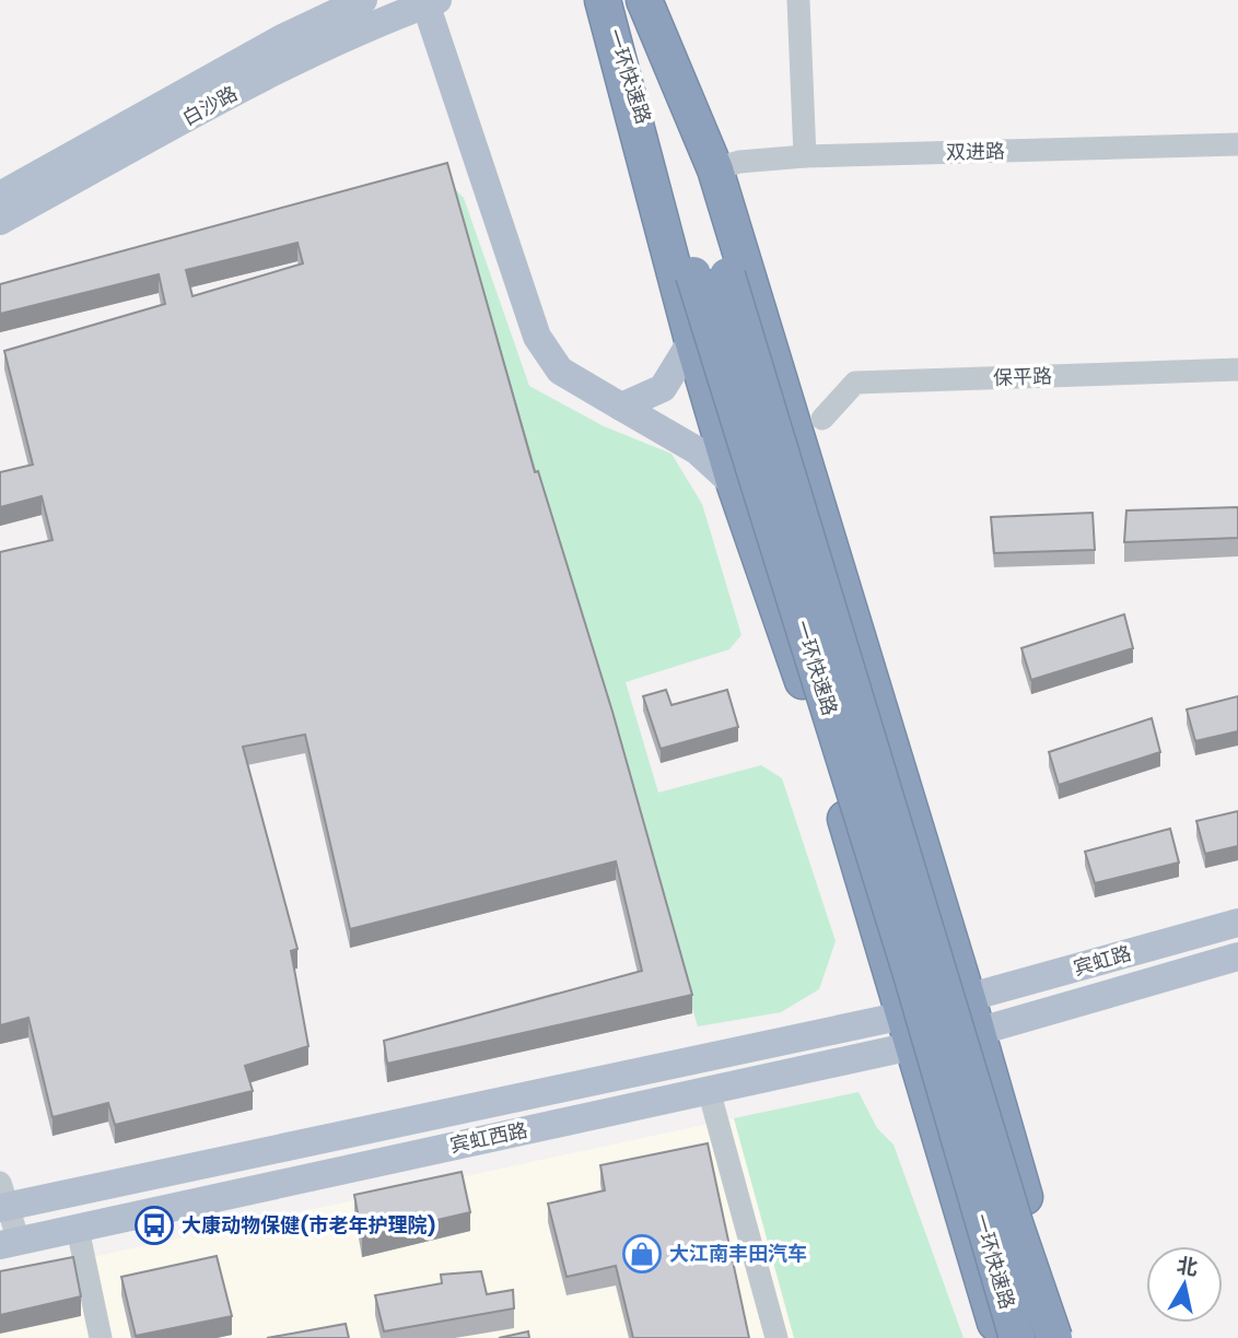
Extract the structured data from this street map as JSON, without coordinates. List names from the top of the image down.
{
  "streets": {
    "highway": ["一环快速路"],
    "main road": ["白沙路", "宾虹路", "宾虹西路"],
    "street": ["双进路", "保平路"]
  },
  "crossings": [
    ["宾虹路", "宾虹西路"]
  ],
  "places": {
    "bus stop": ["大康动物保健(市老年护理院)"],
    "shop": ["大江南丰田汽车"]
  },
  "north": "top"
}
